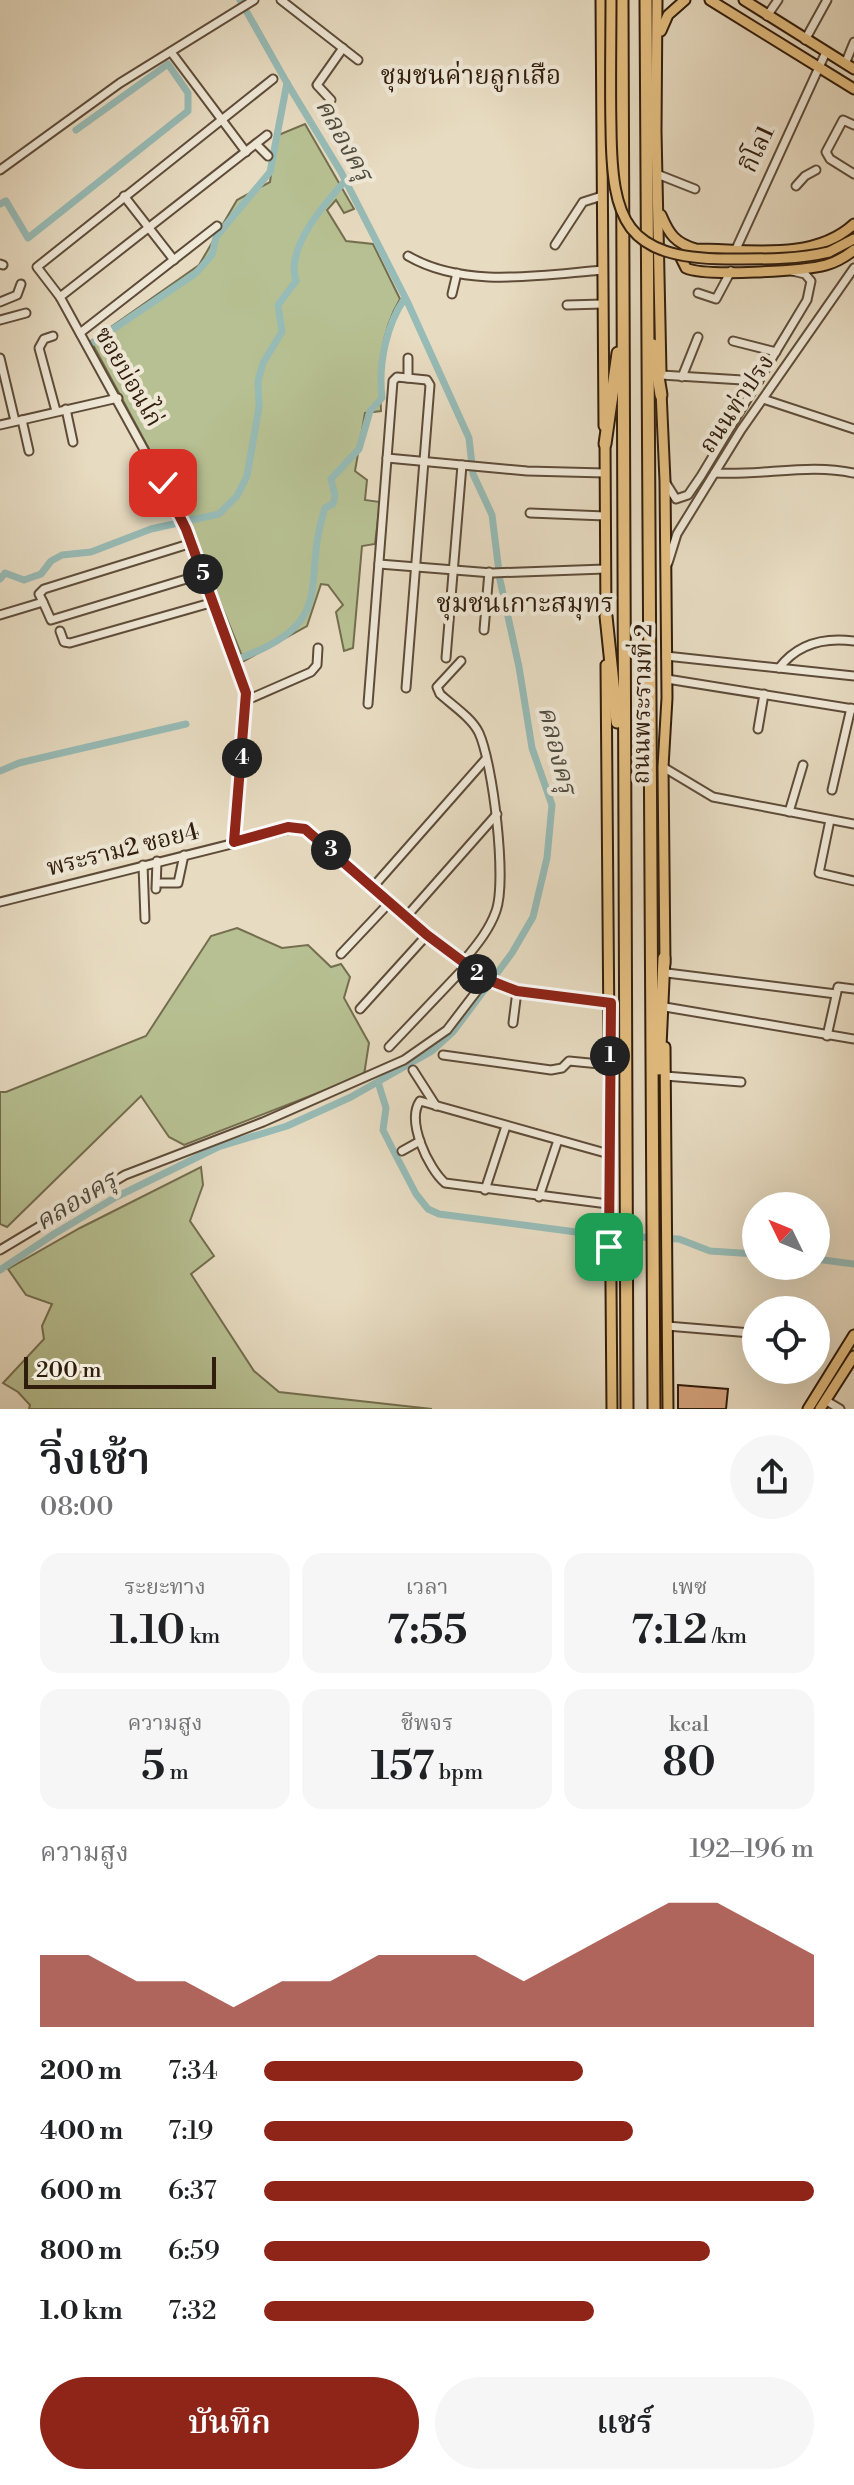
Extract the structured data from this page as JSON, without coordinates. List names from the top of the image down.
{
  "streets": {
    "highway": ["ถนนพระรามที่ 2"],
    "street": [
      "กิโล1",
      "ซอยบ่อนไก่",
      "ถนนท่าปรง",
      "พระราม2 ซอย4"
    ]
  },
  "crossings": [
    ["ซอยบ่อนไก่", "พระราม2 ซอย4"],
    ["ถนนท่าปรง", "ถนนพระรามที่ 2"]
  ],
  "districts": ["ชุมชนค่ายลูกเสือ", "ชุมชนเกาะสมุทร"],
  "water": ["คลองครุ"],
  "scale_bar": "200 m",
  "north": "top left",
  "page": {
    "pins": [
      "5",
      "4",
      "3",
      "2",
      "1"
    ],
    "scale": "200 m",
    "heading": ["วิ่งเช้า", "08:00"],
    "stats": [
      ["ระยะทาง", "1.10 km"],
      ["เวลา", "7:55"],
      ["เพซ", "7:12 /km"],
      ["ความสูง", "5 m"],
      ["ชีพจร", "157 bpm"],
      ["kcal", "80"]
    ],
    "chart": ["ความสูง", "192–196 m"],
    "list": [
      {
        "name": "200 m",
        "note": "7:34"
      },
      {
        "name": "400 m",
        "note": "7:19"
      },
      {
        "name": "600 m",
        "note": "6:37"
      },
      {
        "name": "800 m",
        "note": "6:59"
      },
      {
        "name": "1.0 km",
        "note": "7:32"
      }
    ],
    "buttons": ["บันทึก", "แชร์"]
  }
}
